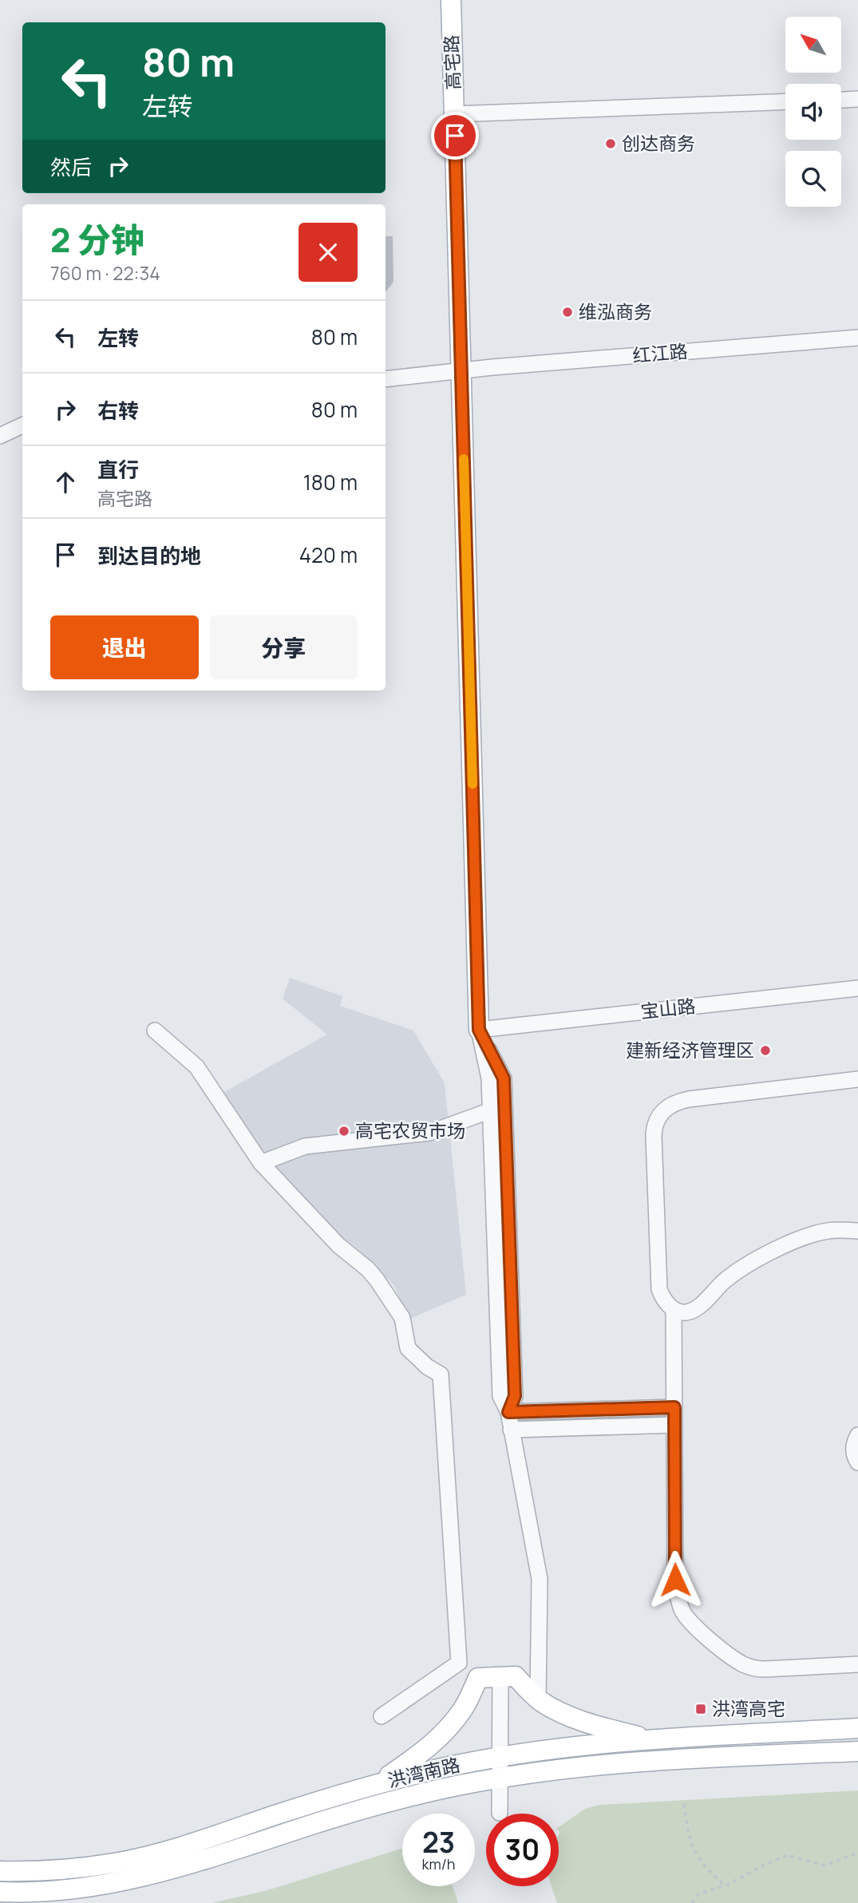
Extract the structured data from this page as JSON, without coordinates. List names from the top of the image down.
{
  "streets": {
    "main road": ["高宅路", "洪湾南路"],
    "street": ["红江路", "宝山路"]
  },
  "crossings": [
    ["高宅路", "红江路"],
    ["高宅路", "宝山路"]
  ],
  "places": {
    "other": [
      "创达商务",
      "维泓商务",
      "建新经济管理区",
      "高宅农贸市场"
    ],
    "transit": ["洪湾高宅"]
  },
  "north": "top left",
  "page": {
    "turn": ["80 m", "左转"],
    "then": "然后",
    "heading": ["2 分钟", "760 m · 22:34"],
    "list": [
      {
        "name": "左转",
        "value": "80 m"
      },
      {
        "name": "右转",
        "value": "80 m"
      },
      {
        "name": "直行",
        "note": "高宅路",
        "value": "180 m"
      },
      {
        "name": "到达目的地",
        "value": "420 m"
      }
    ],
    "buttons": ["退出", "分享"],
    "speed": "23 km/h",
    "limit": "30"
  }
}
